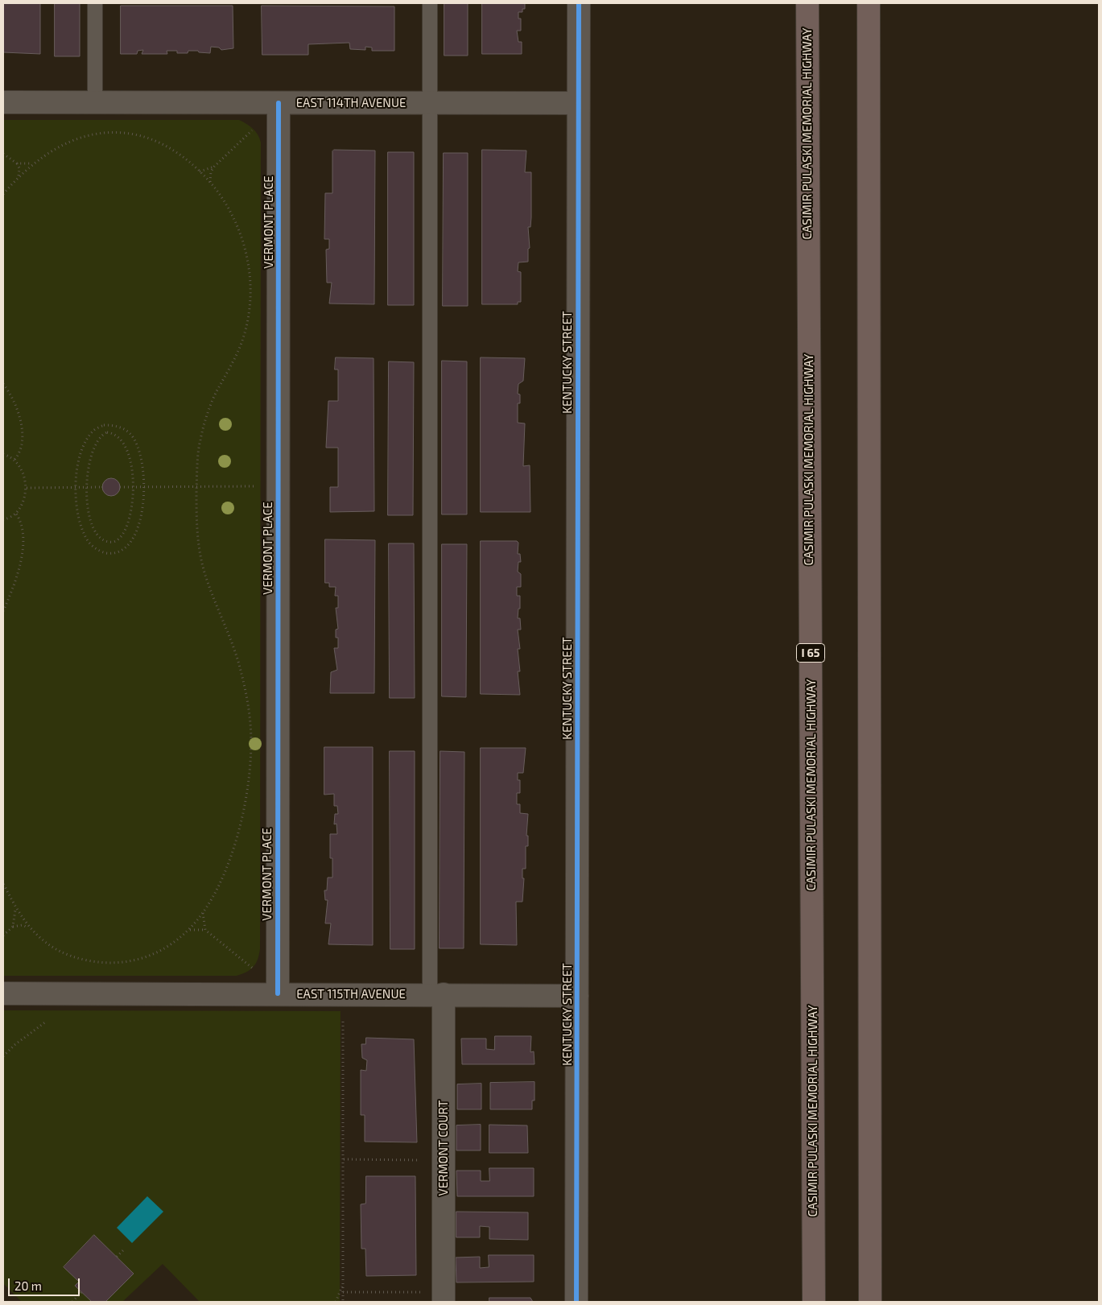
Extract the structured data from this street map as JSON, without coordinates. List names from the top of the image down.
{
  "streets": {
    "highway": ["CASIMIR PULASKI MEMORIAL HIGHWAY", "I 65"],
    "street": [
      "EAST 114TH AVENUE",
      "VERMONT PLACE",
      "KENTUCKY STREET",
      "EAST 115TH AVENUE",
      "VERMONT COURT"
    ]
  },
  "crossings": [
    ["EAST 114TH AVENUE", "VERMONT PLACE"],
    ["EAST 114TH AVENUE", "KENTUCKY STREET"],
    ["VERMONT PLACE", "EAST 115TH AVENUE"],
    ["KENTUCKY STREET", "EAST 115TH AVENUE"],
    ["EAST 115TH AVENUE", "VERMONT COURT"]
  ],
  "scale_bar": "20 m"
}
